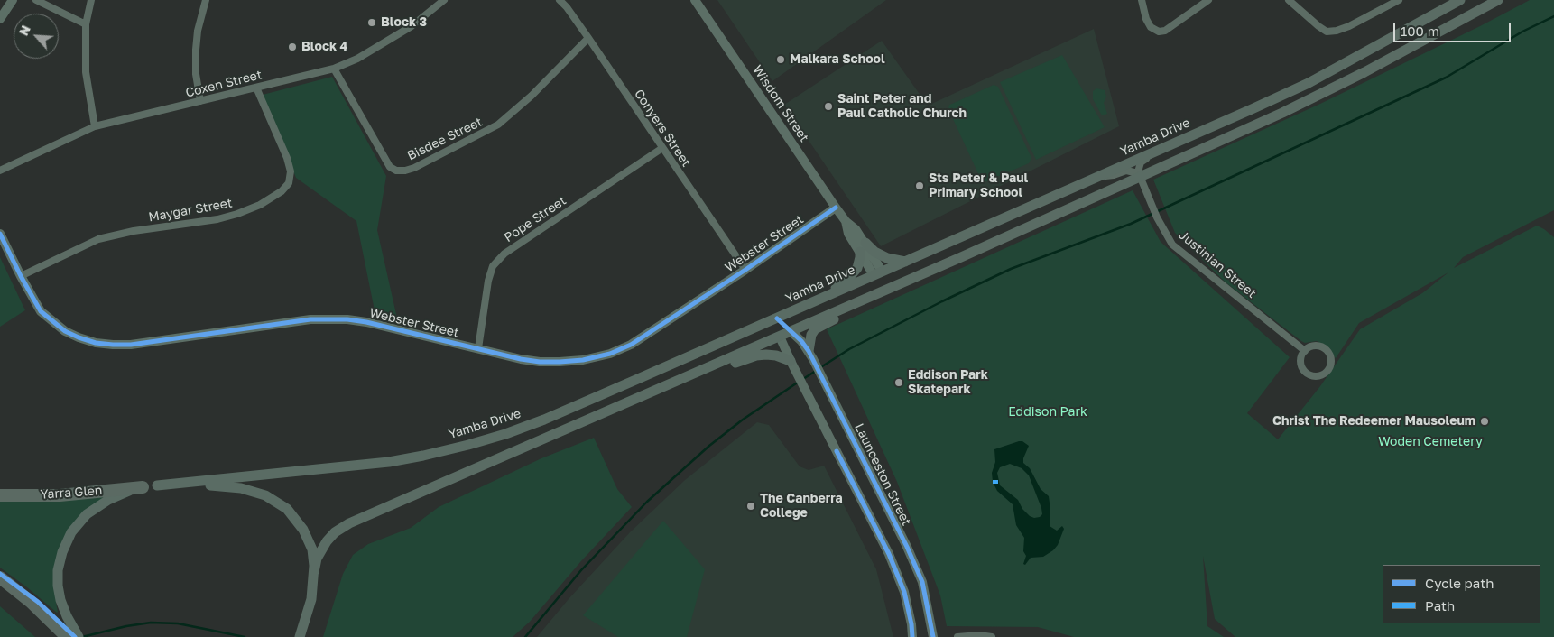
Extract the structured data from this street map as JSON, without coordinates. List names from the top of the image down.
{
  "streets": {
    "highway": ["Yarra Glen"],
    "main road": [
      "Wisdom Street",
      "Yamba Drive",
      "Webster Street",
      "Launceston Street"
    ],
    "street": [
      "Coxen Street",
      "Conyers Street",
      "Bisdee Street",
      "Maygar Street",
      "Pope Street",
      "Justinian Street"
    ]
  },
  "crossings": [
    ["Coxen Street", "Bisdee Street"],
    ["Coxen Street", "Maygar Street"],
    ["Wisdom Street", "Yamba Drive"],
    ["Wisdom Street", "Webster Street"],
    ["Conyers Street", "Bisdee Street"],
    ["Conyers Street", "Pope Street"],
    ["Conyers Street", "Webster Street"],
    ["Maygar Street", "Webster Street"],
    ["Pope Street", "Webster Street"]
  ],
  "parks": ["Eddison Park", "Woden Cemetery"],
  "places": [
    "Block 3",
    "Block 4",
    "Malkara School",
    "Saint Peter and Paul Catholic Church",
    "Sts Peter & Paul Primary School",
    "Eddison Park Skatepark",
    "Christ The Redeemer Mausoleum",
    "The Canberra College"
  ],
  "legend": ["Cycle path", "Path"],
  "scale_bar": "100 m",
  "north": "top left"
}
